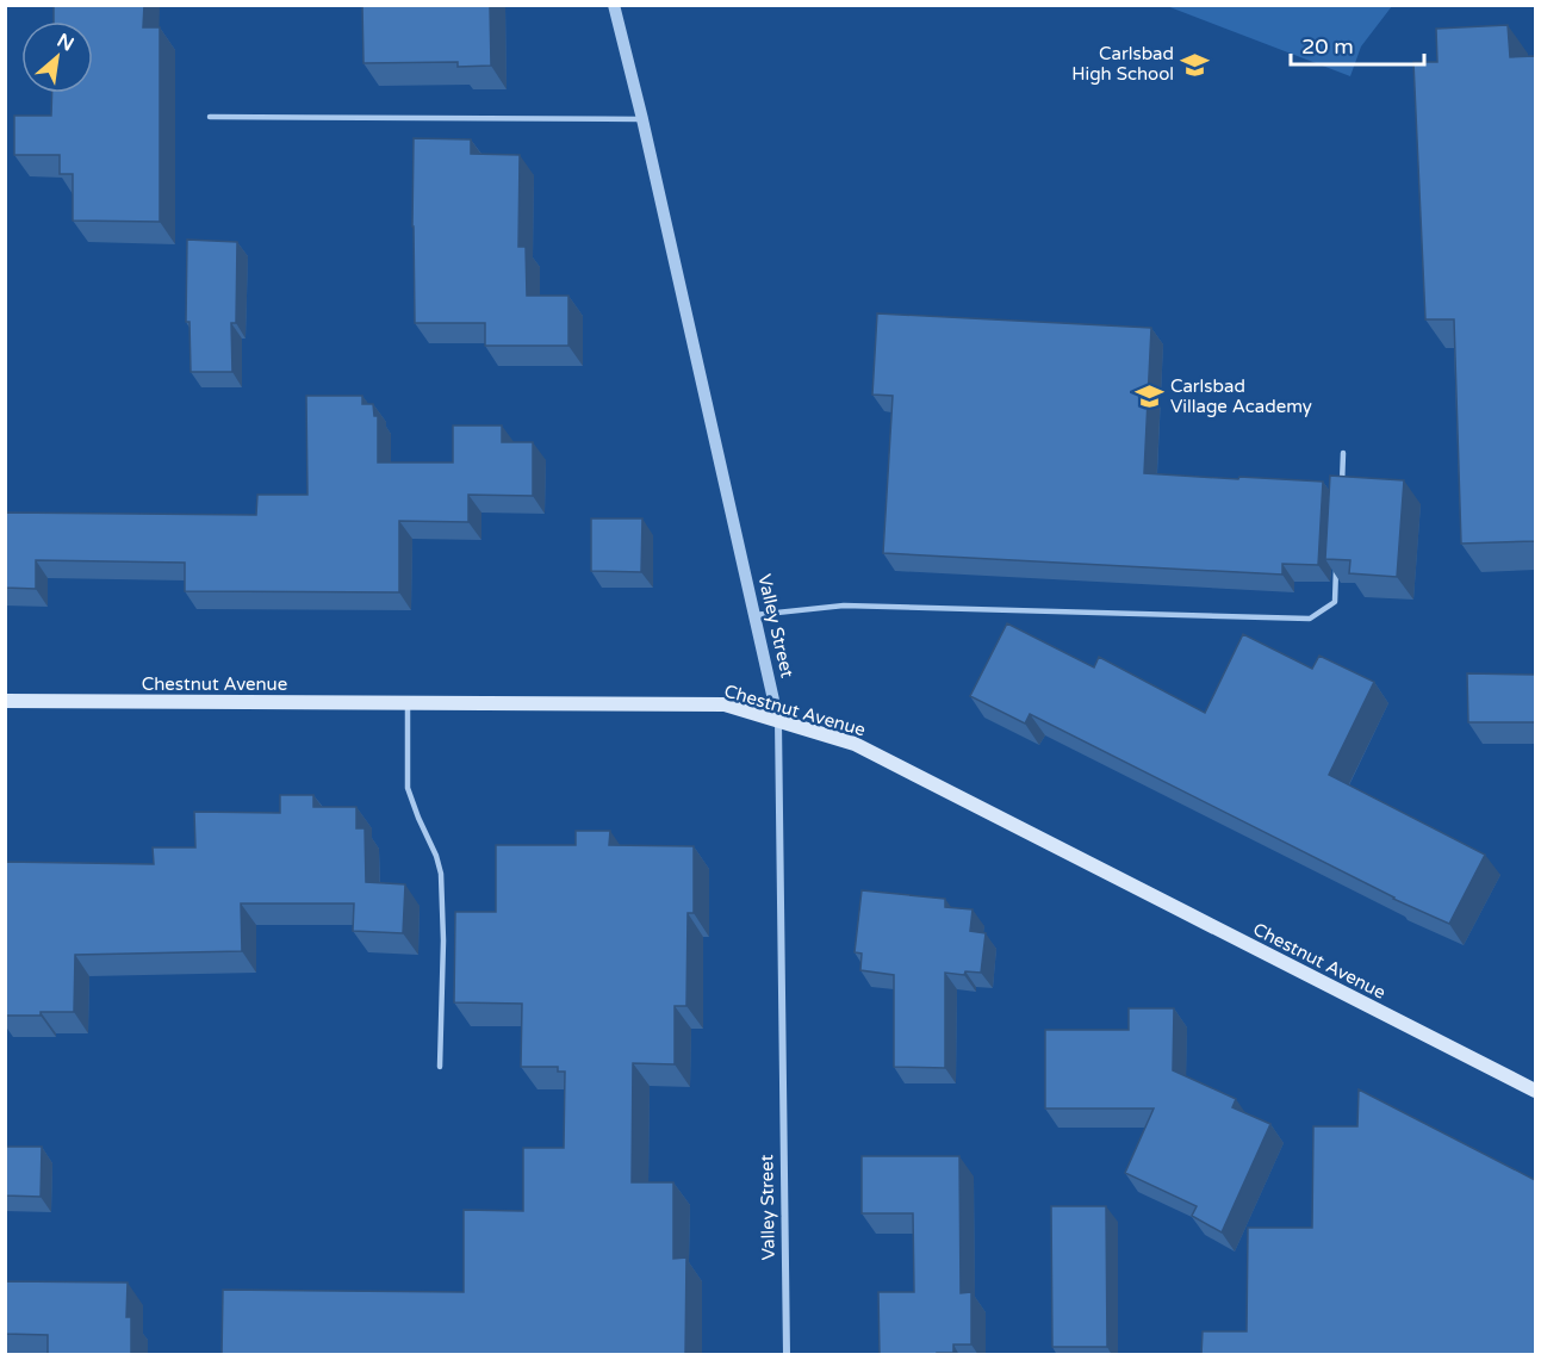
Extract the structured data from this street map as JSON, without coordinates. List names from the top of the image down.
{
  "streets": {
    "main road": ["Chestnut Avenue"],
    "street": ["Valley Street"]
  },
  "crossings": [
    ["Valley Street", "Chestnut Avenue"]
  ],
  "places": {
    "school or university": ["Carlsbad High School", "Carlsbad Village Academy"]
  },
  "scale_bar": "20 m",
  "north": "top right"
}
